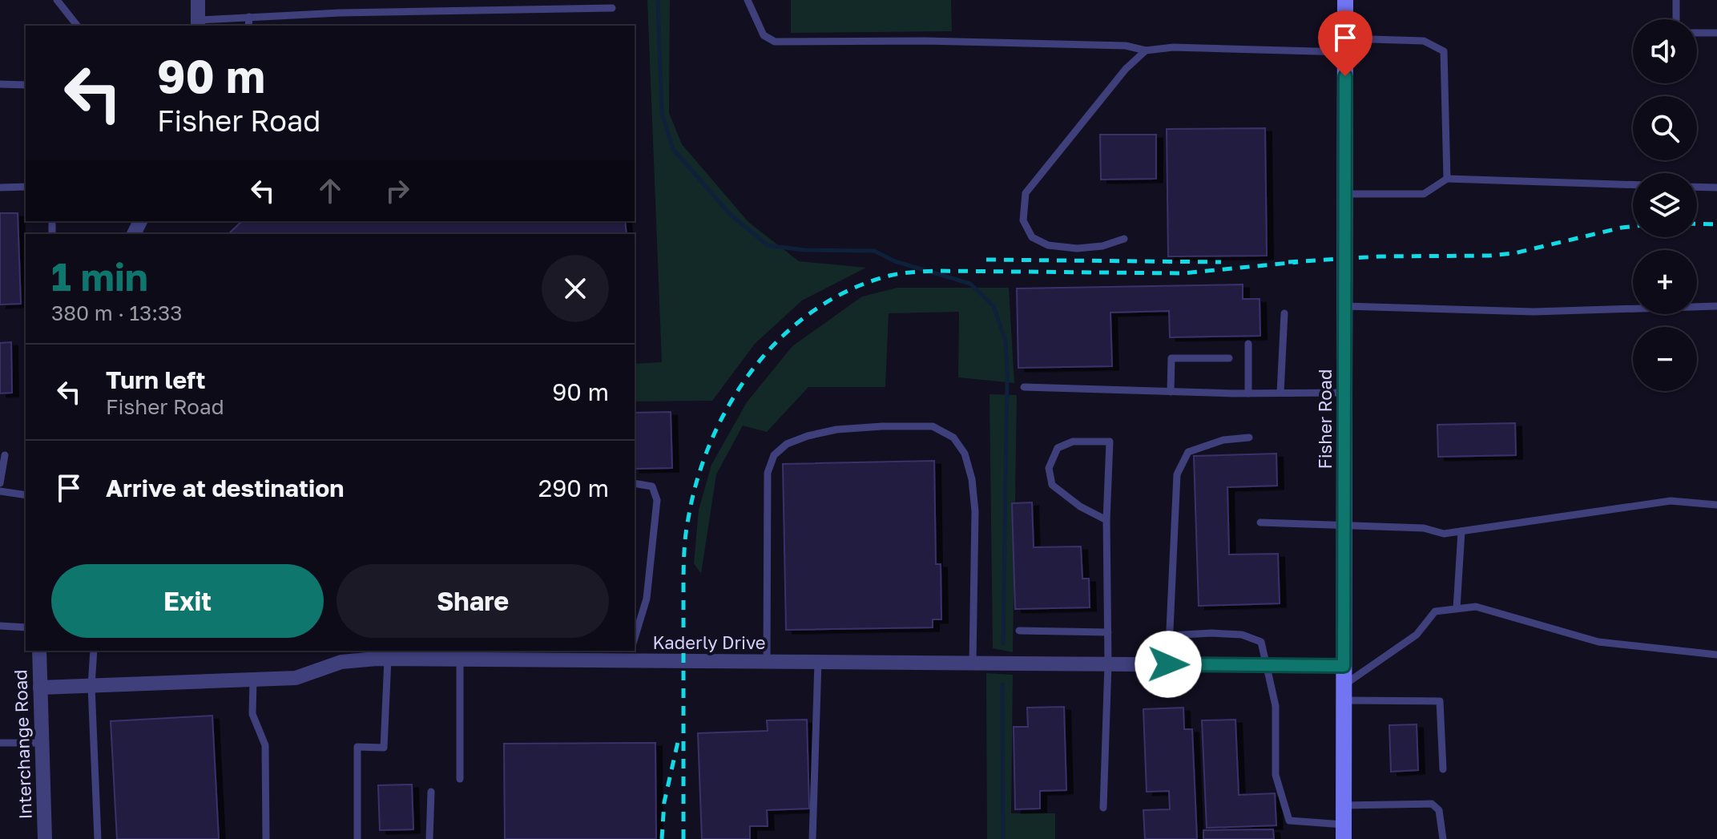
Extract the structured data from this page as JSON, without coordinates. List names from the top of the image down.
{
  "streets": {
    "main road": ["Fisher Road"],
    "street": ["Kaderly Drive", "Interchange Road"]
  },
  "crossings": [
    ["Fisher Road", "Kaderly Drive"],
    ["Kaderly Drive", "Interchange Road"]
  ],
  "page": {
    "map_buttons": ["+", "−"],
    "turn": ["90 m", "Fisher Road"],
    "heading": ["1 min", "380 m · 13:33"],
    "list": [
      {
        "name": "Turn left",
        "note": "Fisher Road",
        "value": "90 m"
      },
      {
        "name": "Arrive at destination",
        "value": "290 m"
      }
    ],
    "buttons": ["Exit", "Share"]
  }
}
